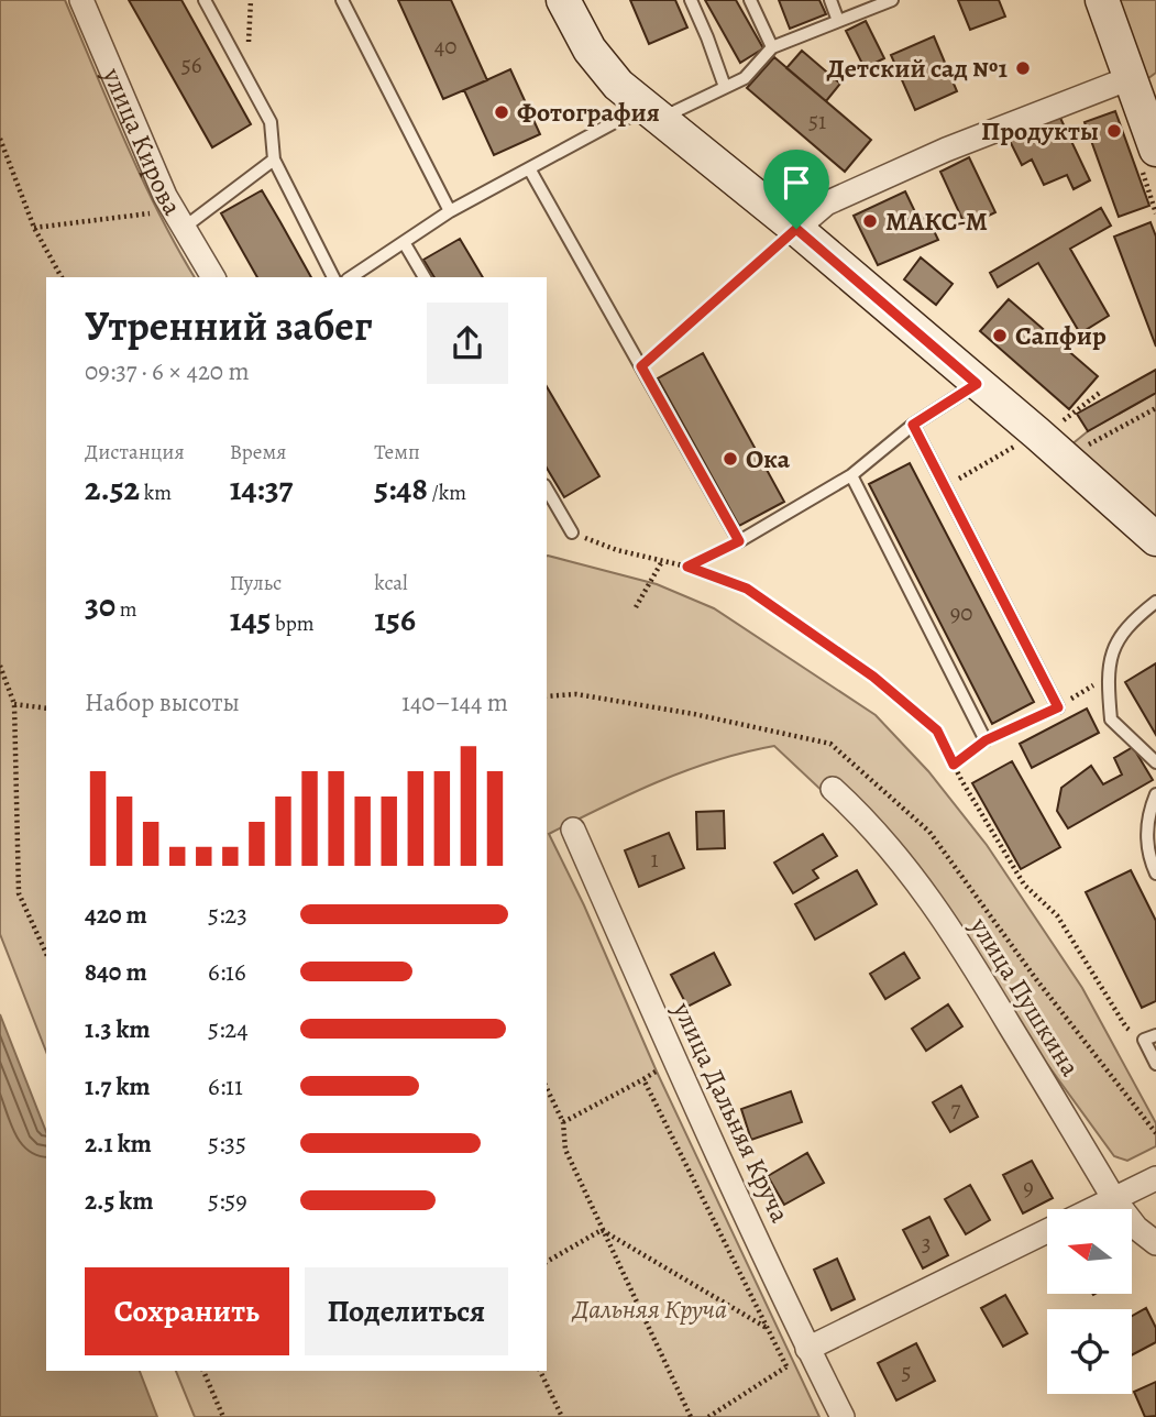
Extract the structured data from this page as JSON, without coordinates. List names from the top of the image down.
{
  "streets": {
    "street": ["улица Кирова", "улица Пушкина", "улица Дальняя Круча"]
  },
  "parks": ["Дальняя Круча"],
  "places": [
    "Детский сад №1",
    "Фотография",
    "Продукты",
    "МАКС-М",
    "Сапфир",
    "Ока"
  ],
  "house_numbers": [
    "40",
    "56",
    "51",
    "90",
    "1",
    "7",
    "9",
    "3",
    "5"
  ],
  "north": "left",
  "page": {
    "heading": ["Утренний забег", "09:37 · 6 × 420 m"],
    "stats": [
      ["Дистанция", "2.52 km"],
      ["Время", "14:37"],
      ["Темп", "5:48 /km"],
      ["30 m"],
      ["Пульс", "145 bpm"],
      ["kcal", "156"]
    ],
    "chart": ["Набор высоты", "140–144 m"],
    "list": [
      {
        "name": "420 m",
        "note": "5:23"
      },
      {
        "name": "840 m",
        "note": "6:16"
      },
      {
        "name": "1.3 km",
        "note": "5:24"
      },
      {
        "name": "1.7 km",
        "note": "6:11"
      },
      {
        "name": "2.1 km",
        "note": "5:35"
      },
      {
        "name": "2.5 km",
        "note": "5:59"
      }
    ],
    "buttons": ["Сохранить", "Поделиться"]
  }
}
